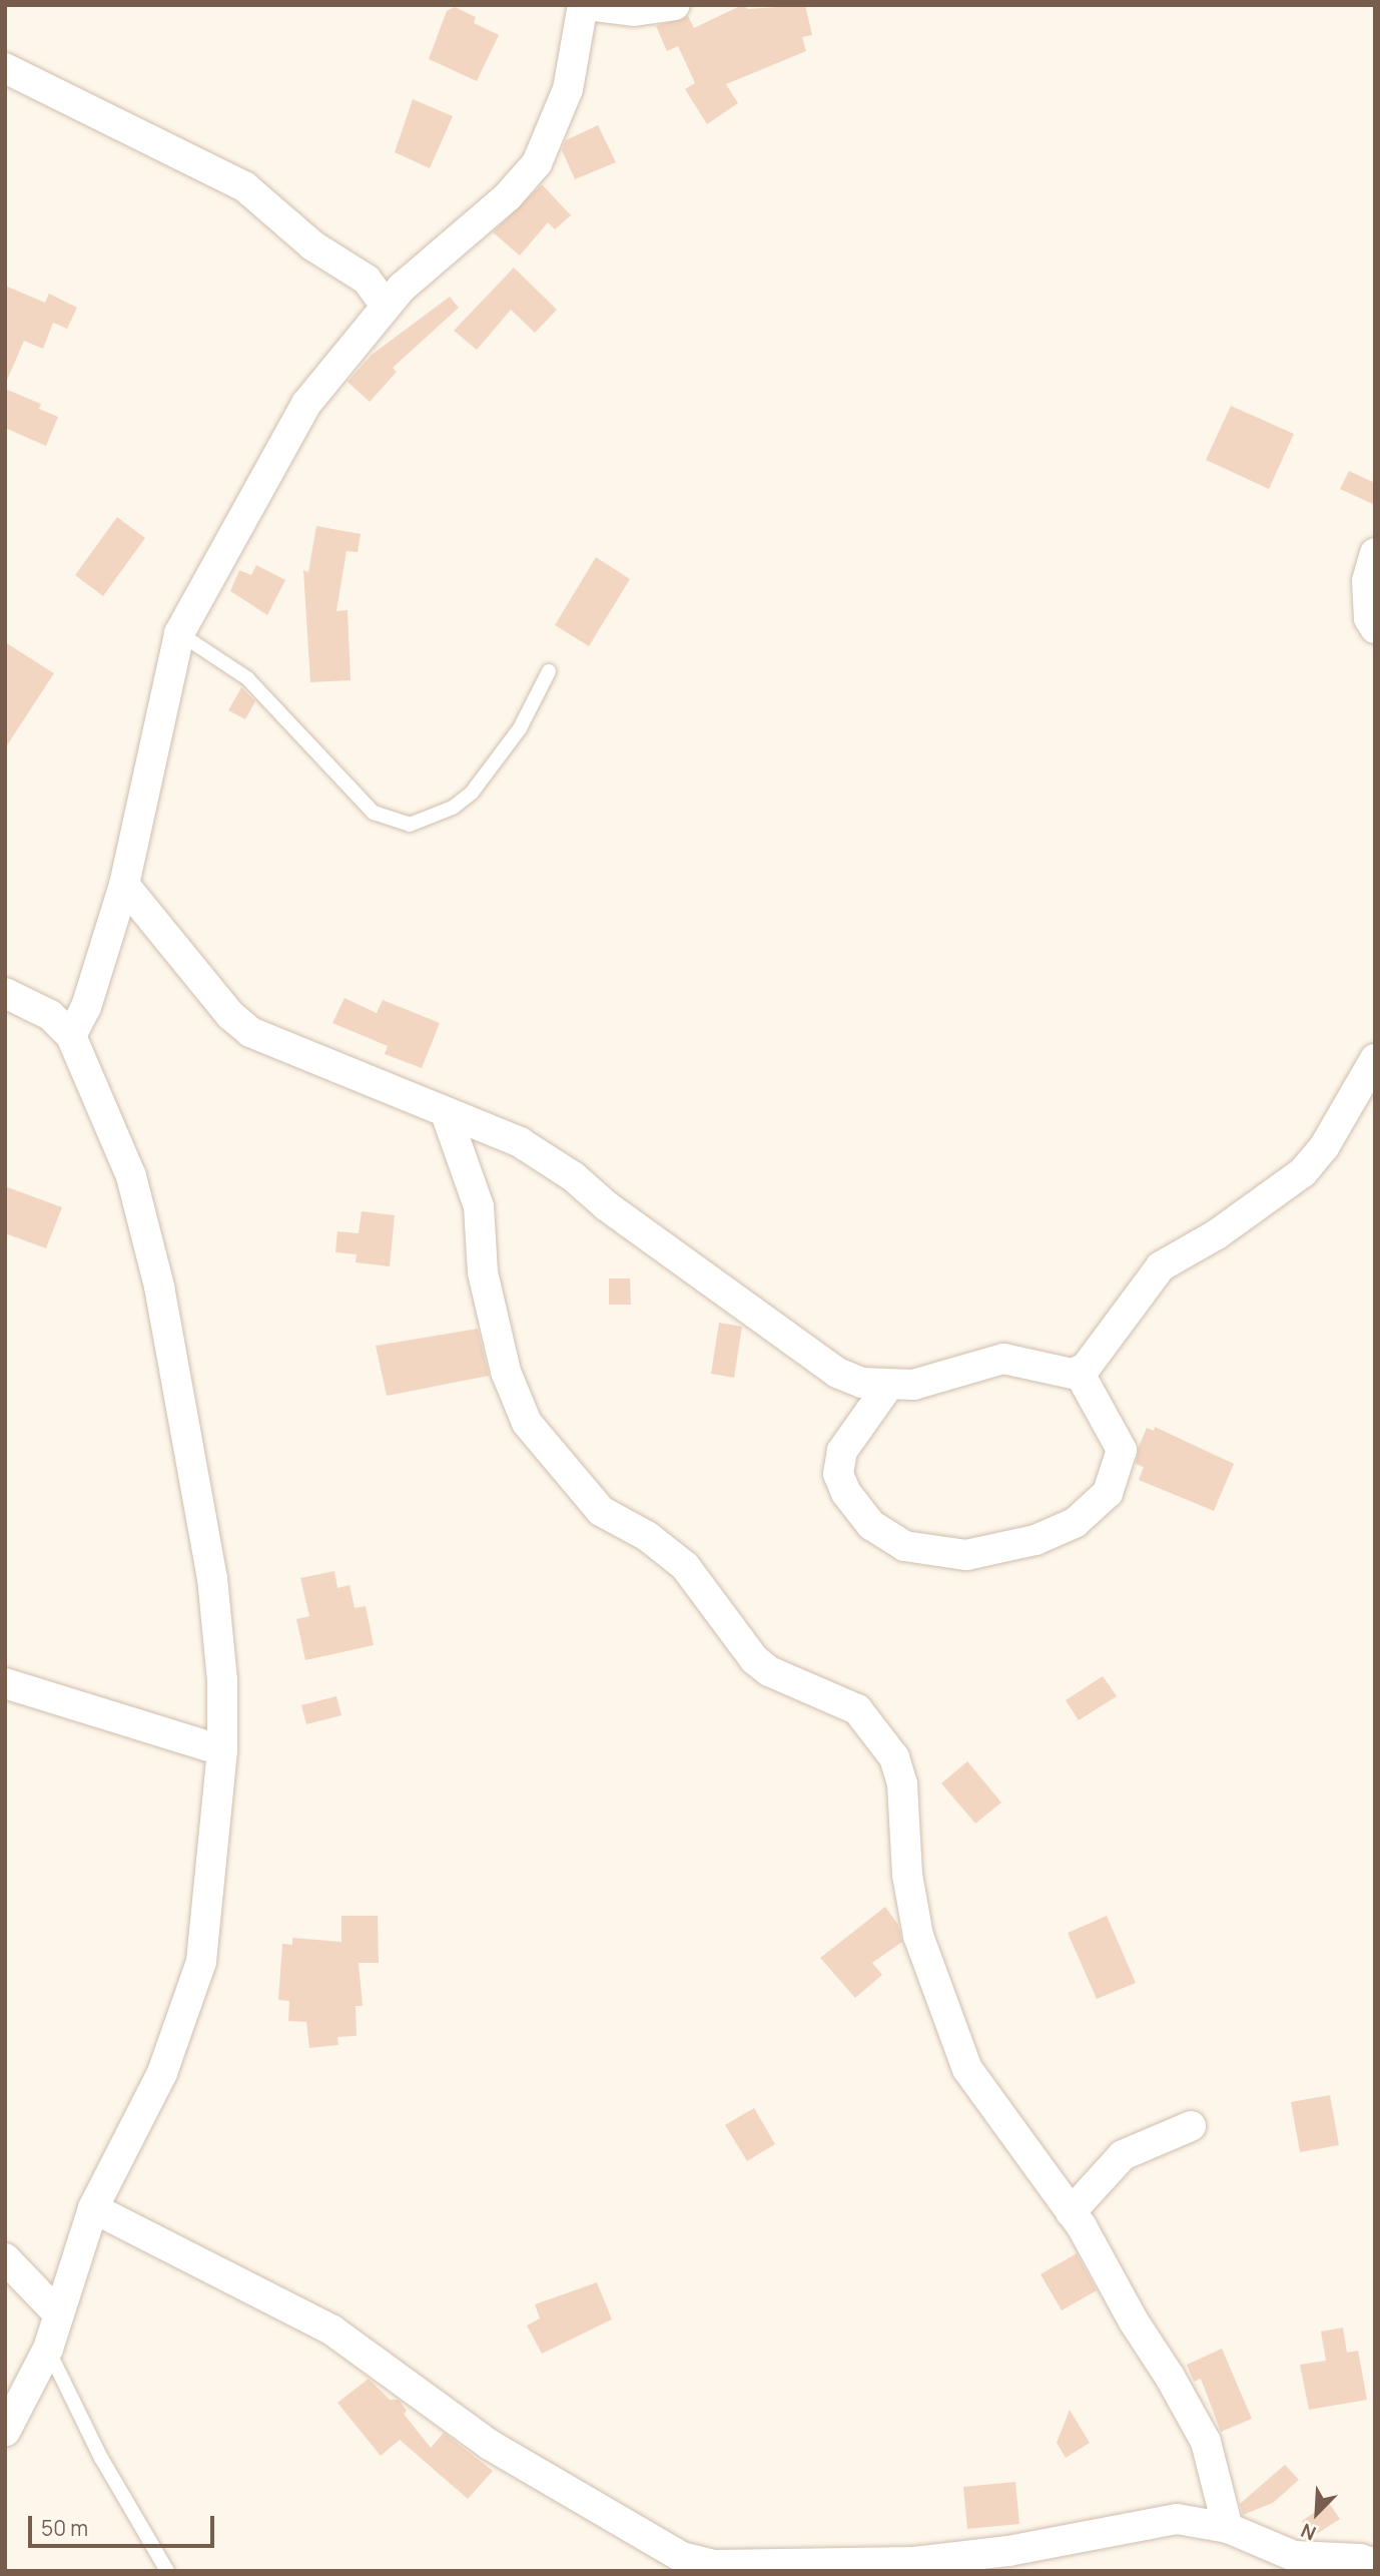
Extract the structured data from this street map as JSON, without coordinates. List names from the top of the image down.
{
  "scale_bar": "50 m",
  "north": "bottom left"
}
